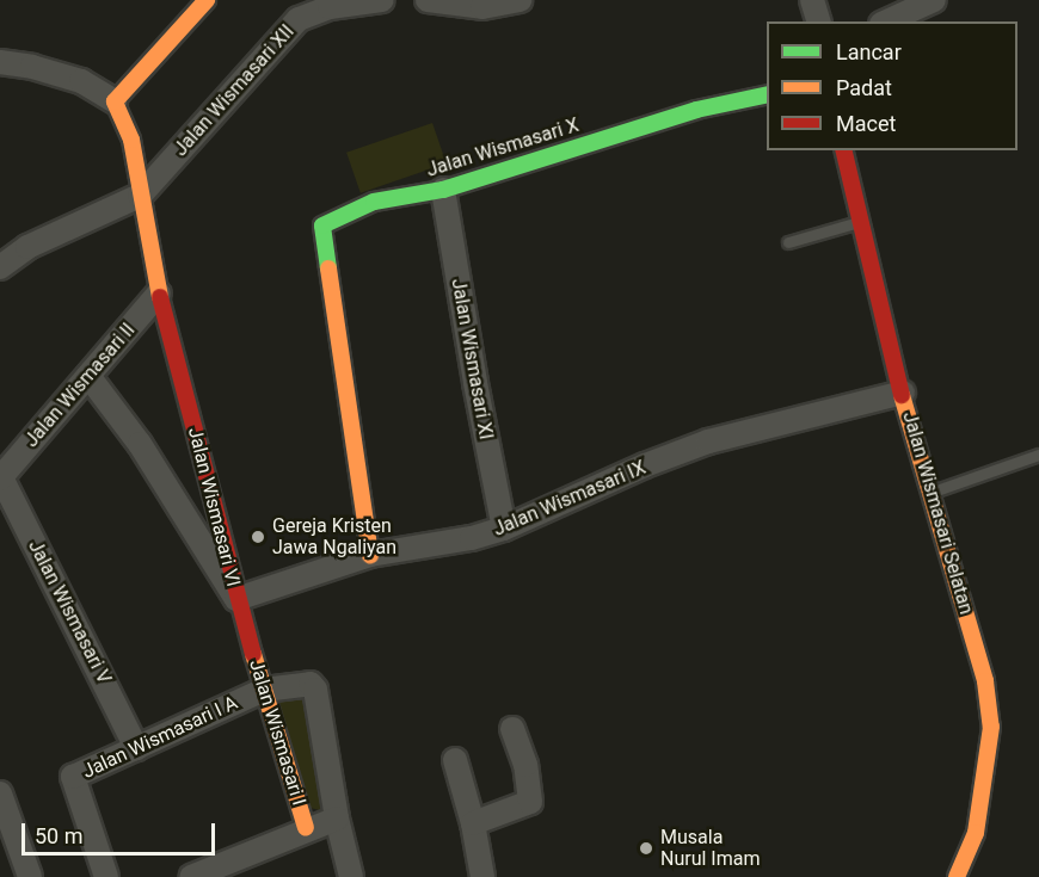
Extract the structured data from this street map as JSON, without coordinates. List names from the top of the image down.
{
  "streets": {
    "street": [
      "Jalan Wismasari XII",
      "Jalan Wismasari X",
      "Jalan Wismasari XI",
      "Jalan Wismasari II",
      "Jalan Wismasari IX",
      "Jalan Wismasari VI",
      "Jalan Wismasari Selatan",
      "Jalan Wismasari V",
      "Jalan Wismasari I",
      "Jalan Wismasari I A"
    ]
  },
  "crossings": [
    ["Jalan Wismasari XII", "Jalan Wismasari VI"],
    ["Jalan Wismasari X", "Jalan Wismasari XI"],
    ["Jalan Wismasari X", "Jalan Wismasari IX"],
    ["Jalan Wismasari XI", "Jalan Wismasari IX"],
    ["Jalan Wismasari II", "Jalan Wismasari VI"],
    ["Jalan Wismasari II", "Jalan Wismasari V"],
    ["Jalan Wismasari IX", "Jalan Wismasari VI"],
    ["Jalan Wismasari IX", "Jalan Wismasari Selatan"],
    ["Jalan Wismasari IX", "Jalan Wismasari I"],
    ["Jalan Wismasari VI", "Jalan Wismasari I"],
    ["Jalan Wismasari V", "Jalan Wismasari I A"],
    ["Jalan Wismasari I", "Jalan Wismasari I A"]
  ],
  "places": ["Gereja Kristen Jawa Ngaliyan", "Musala Nurul Imam"],
  "legend": ["Lancar", "Padat", "Macet"],
  "scale_bar": "50 m"
}
